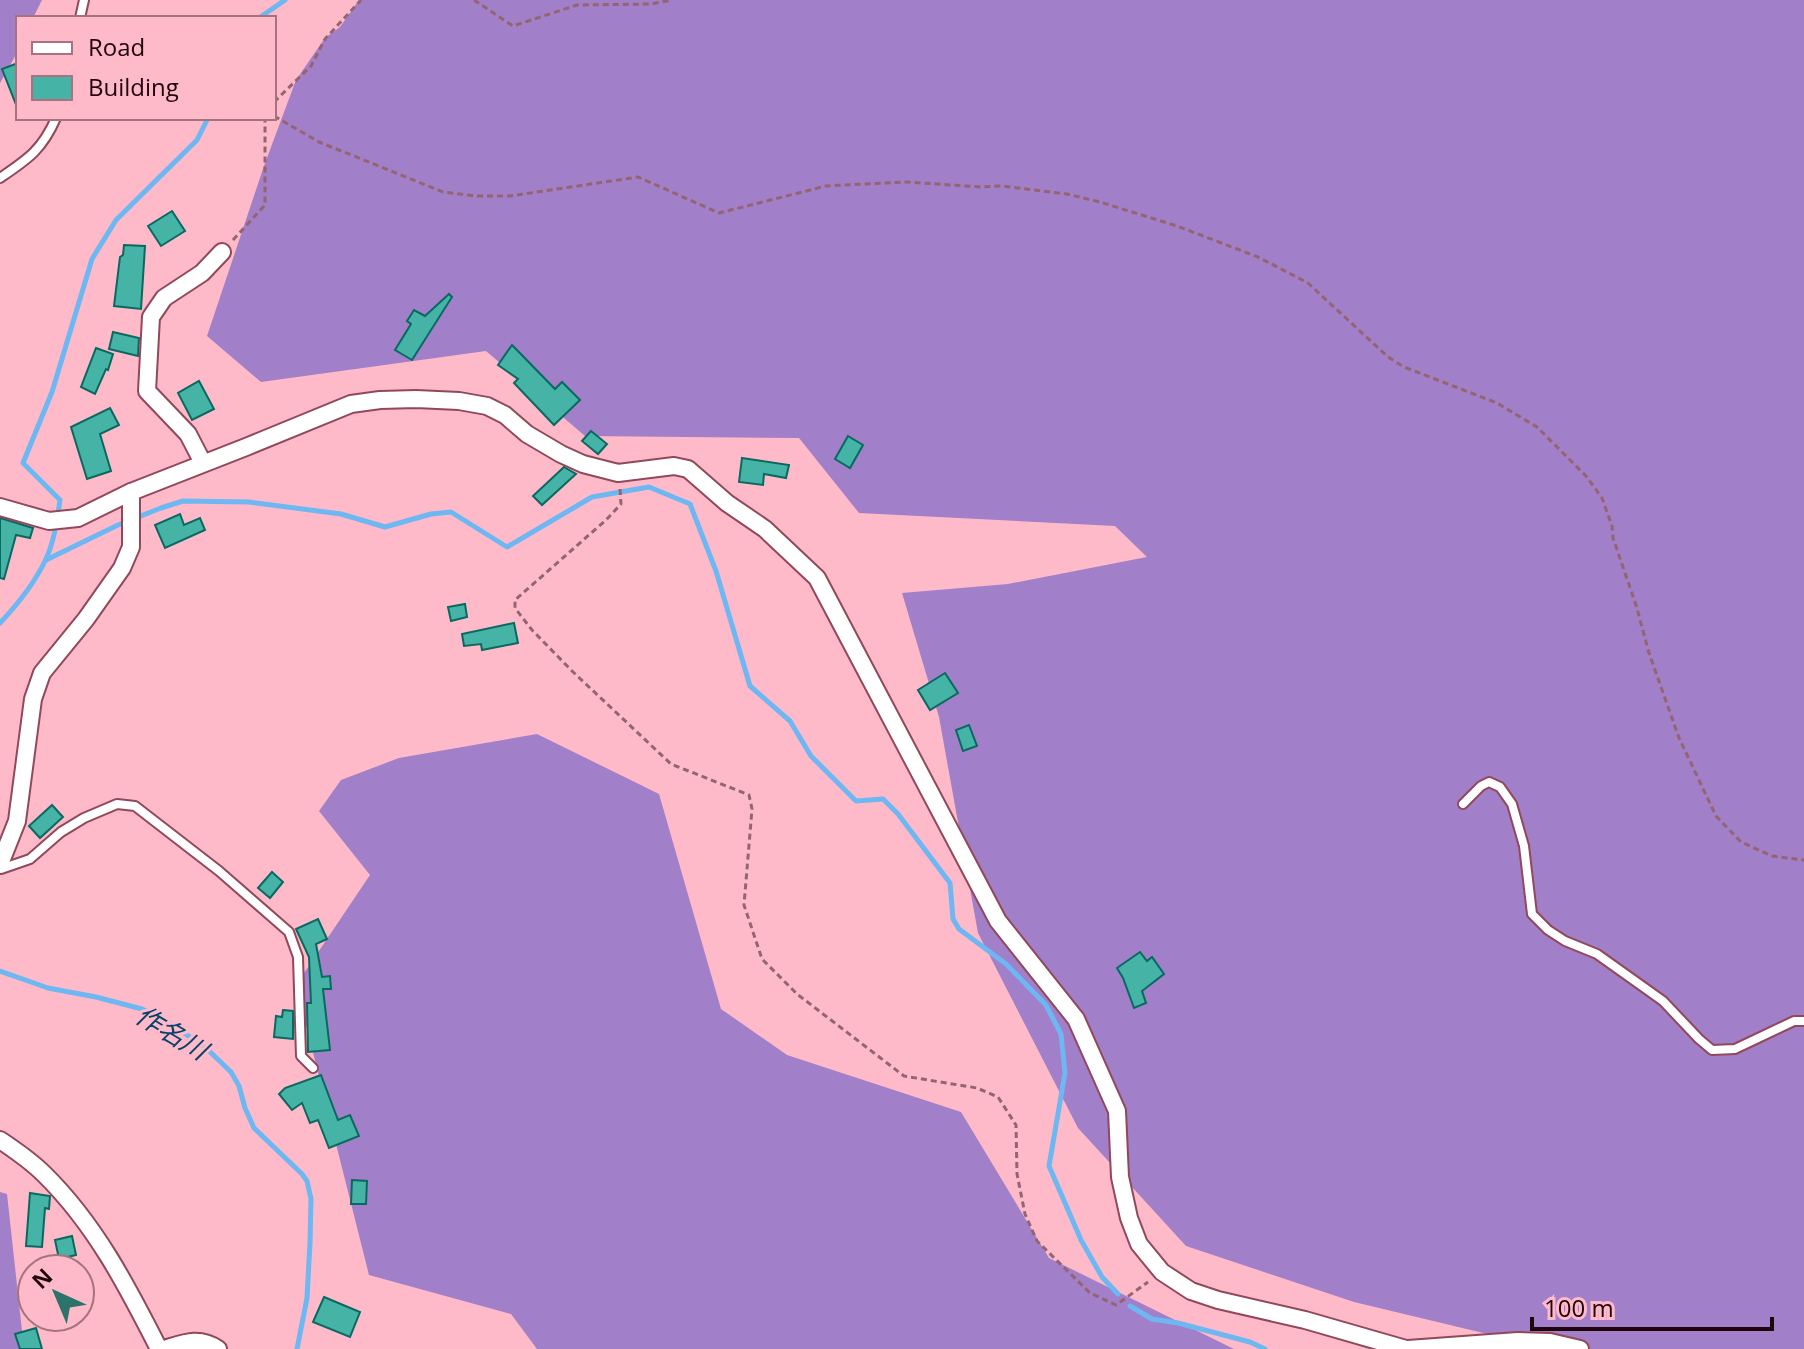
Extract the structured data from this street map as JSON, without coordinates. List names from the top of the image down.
{
  "water": ["作名川"],
  "legend": ["Road", "Building"],
  "scale_bar": "100 m",
  "north": "top left"
}
